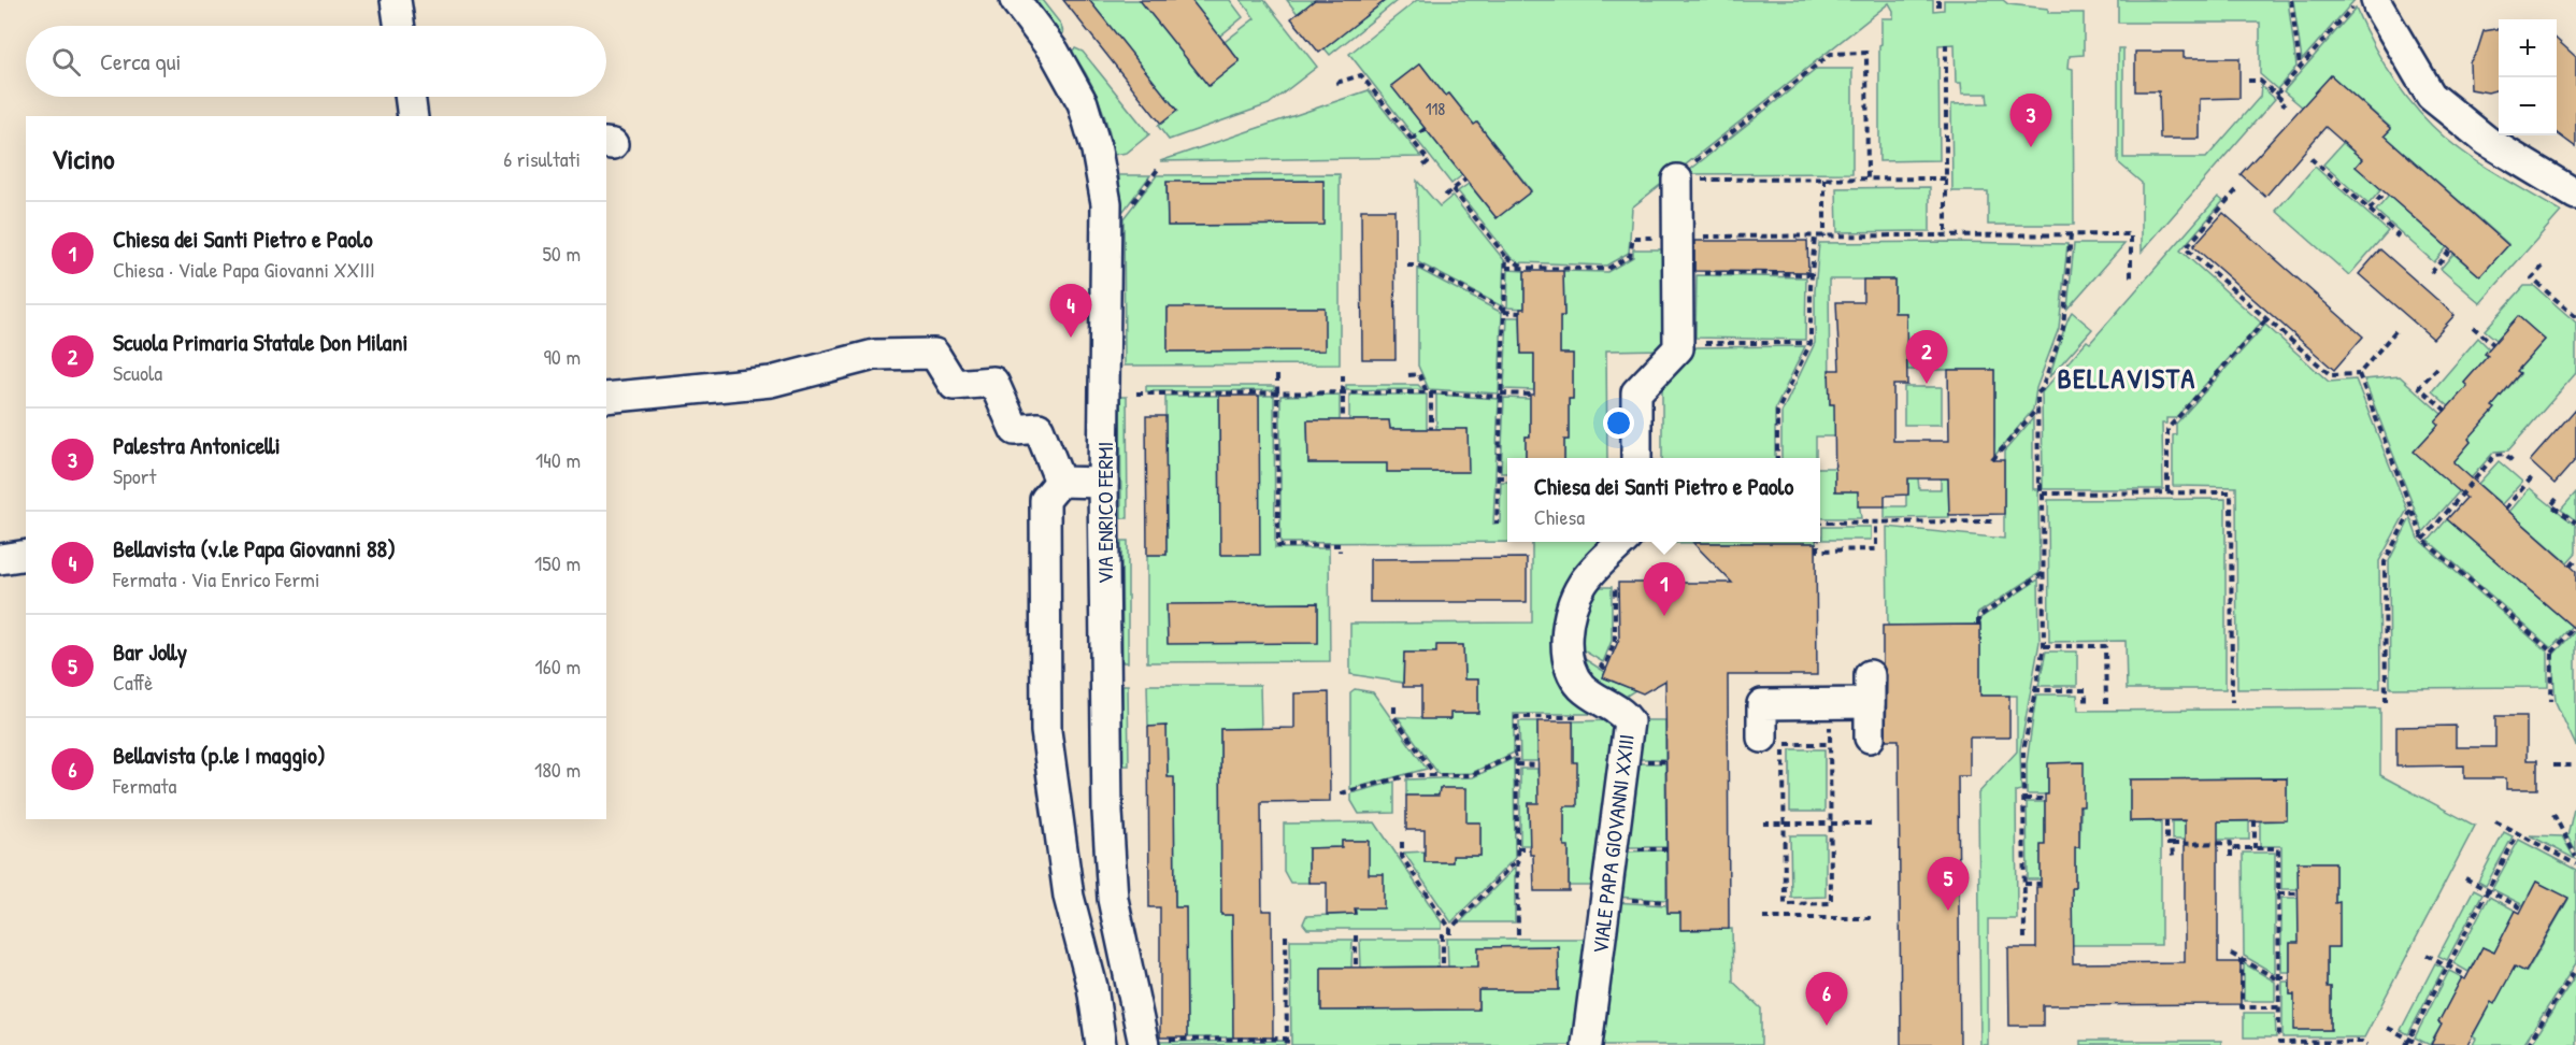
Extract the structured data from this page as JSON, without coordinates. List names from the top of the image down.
{
  "streets": {
    "street": ["VIA ENRICO FERMI", "VIALE PAPA GIOVANNI XXIII"]
  },
  "districts": ["BELLAVISTA"],
  "house_numbers": ["118"],
  "page": {
    "map_buttons": ["+", "−"],
    "search": "Cerca qui",
    "pins": [
      "3",
      "4",
      "2",
      "1",
      "5",
      "6"
    ],
    "heading": ["Vicino", "6 risultati"],
    "list": [
      {
        "mark": "1",
        "name": "Chiesa dei Santi Pietro e Paolo",
        "note": "Chiesa · Viale Papa Giovanni XXIII",
        "value": "50 m"
      },
      {
        "mark": "2",
        "name": "Scuola Primaria Statale Don Milani",
        "note": "Scuola",
        "value": "90 m"
      },
      {
        "mark": "3",
        "name": "Palestra Antonicelli",
        "note": "Sport",
        "value": "140 m"
      },
      {
        "mark": "4",
        "name": "Bellavista (v.le Papa Giovanni 88)",
        "note": "Fermata · Via Enrico Fermi",
        "value": "150 m"
      },
      {
        "mark": "5",
        "name": "Bar Jolly",
        "note": "Caffè",
        "value": "160 m"
      },
      {
        "mark": "6",
        "name": "Bellavista (p.le I maggio)",
        "note": "Fermata",
        "value": "180 m"
      }
    ],
    "popup": ["Chiesa dei Santi Pietro e Paolo", "Chiesa"]
  }
}
